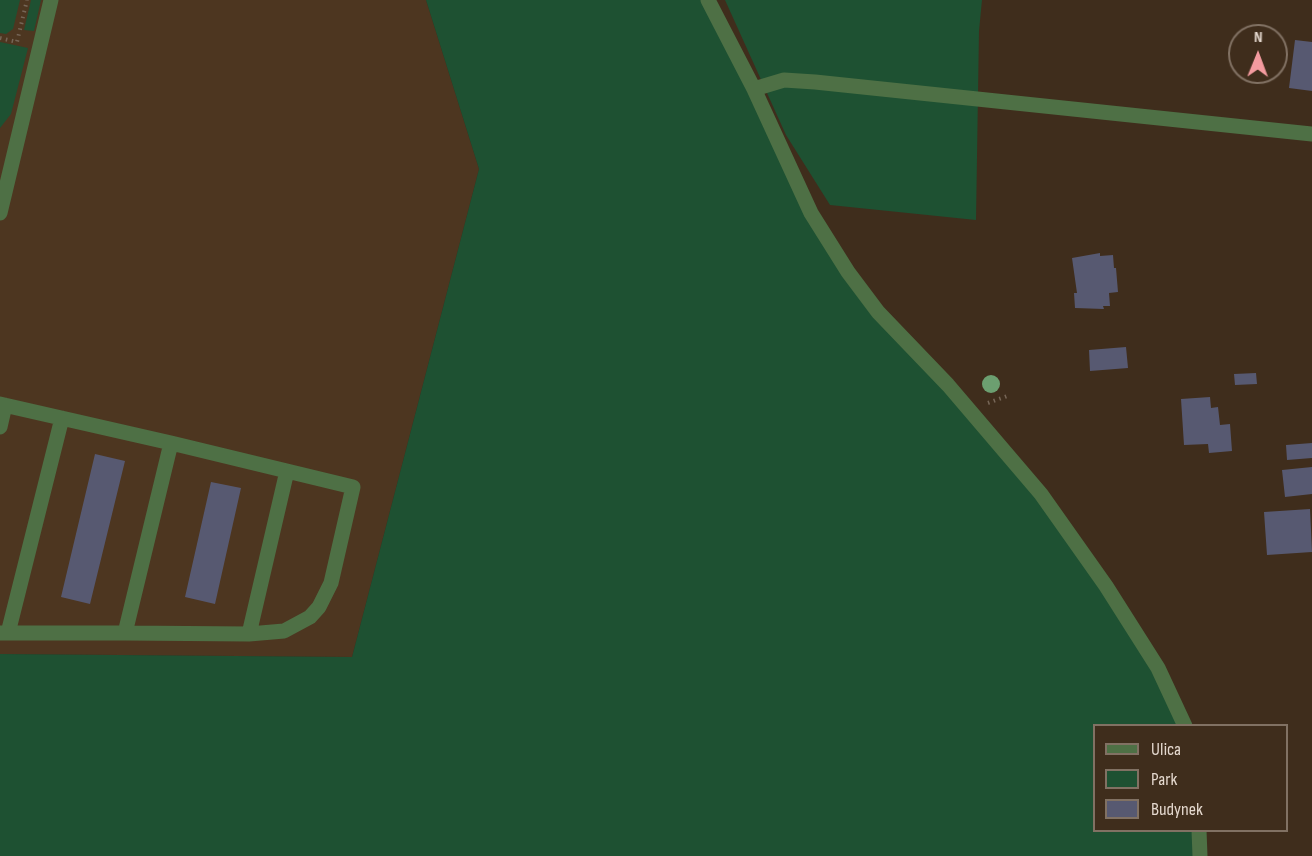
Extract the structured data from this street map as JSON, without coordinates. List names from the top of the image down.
{
  "legend": ["Ulica", "Park", "Budynek"],
  "north": "top"
}
